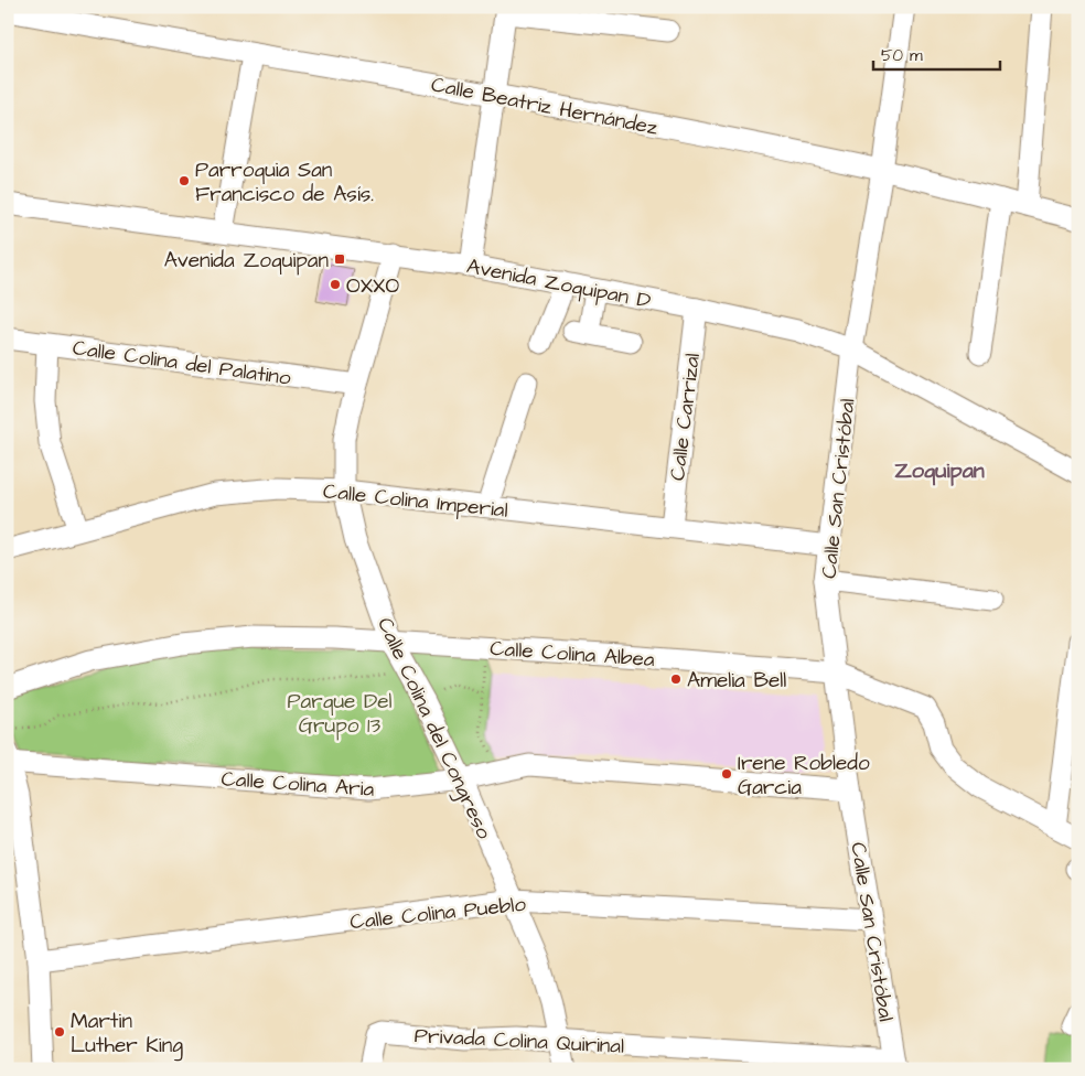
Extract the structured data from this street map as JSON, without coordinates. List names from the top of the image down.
{
  "streets": {
    "street": [
      "Calle Beatriz Hernández",
      "Avenida Zoquipan D",
      "Calle Colina del Palatino",
      "Calle Carrizal",
      "Calle San Cristóbal",
      "Calle Colina Imperial",
      "Calle Colina Albea",
      "Calle Colina del Congreso",
      "Calle Colina Aria",
      "Calle Colina Pueblo",
      "Privada Colina Quirinal"
    ]
  },
  "crossings": [
    ["Calle Beatriz Hernández", "Calle San Cristóbal"],
    ["Avenida Zoquipan D", "Calle Carrizal"],
    ["Avenida Zoquipan D", "Calle San Cristóbal"],
    ["Avenida Zoquipan D", "Calle Colina del Congreso"],
    ["Calle Colina del Palatino", "Calle Colina del Congreso"],
    ["Calle Carrizal", "Calle Colina Imperial"],
    ["Calle San Cristóbal", "Calle Colina Imperial"],
    ["Calle San Cristóbal", "Calle Colina Albea"],
    ["Calle San Cristóbal", "Calle Colina Aria"],
    ["Calle San Cristóbal", "Calle Colina Pueblo"],
    ["Calle San Cristóbal", "Privada Colina Quirinal"],
    ["Calle Colina Imperial", "Calle Colina del Congreso"],
    ["Calle Colina Albea", "Calle Colina del Congreso"],
    ["Calle Colina del Congreso", "Calle Colina Aria"],
    ["Calle Colina del Congreso", "Calle Colina Pueblo"],
    ["Calle Colina del Congreso", "Privada Colina Quirinal"]
  ],
  "districts": ["Zoquipan"],
  "parks": ["Parque Del Grupo 13"],
  "places": {
    "other": [
      "Parroquia San Francisco de Asís.",
      "OXXO",
      "Amelia Bell",
      "Irene Robledo Garcia",
      "Martin Luther King"
    ],
    "transit": ["Avenida Zoquipan"]
  },
  "scale_bar": "50 m"
}
